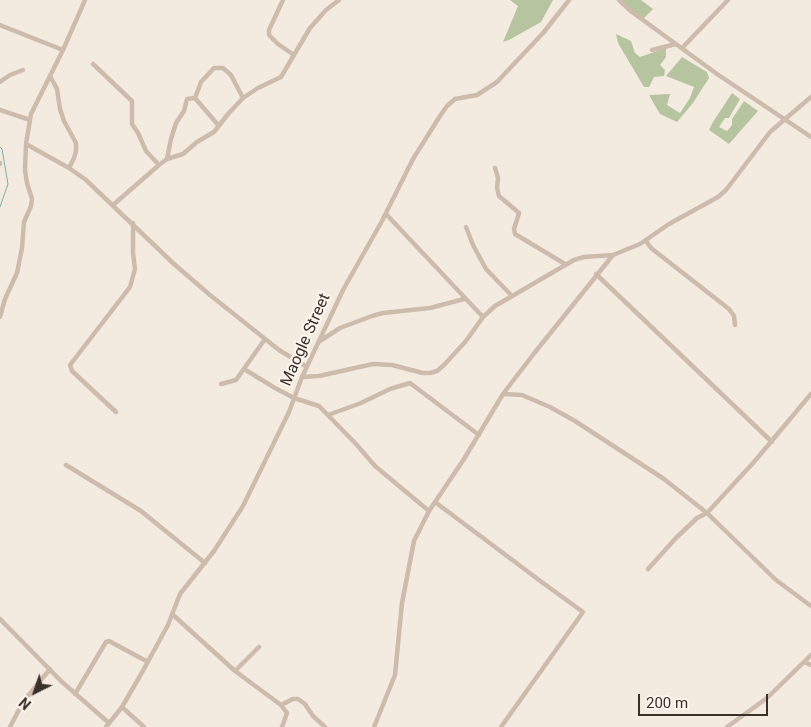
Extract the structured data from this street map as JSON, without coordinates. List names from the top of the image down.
{
  "streets": {
    "street": ["Maogle Street"]
  },
  "scale_bar": "200 m",
  "north": "bottom left"
}
